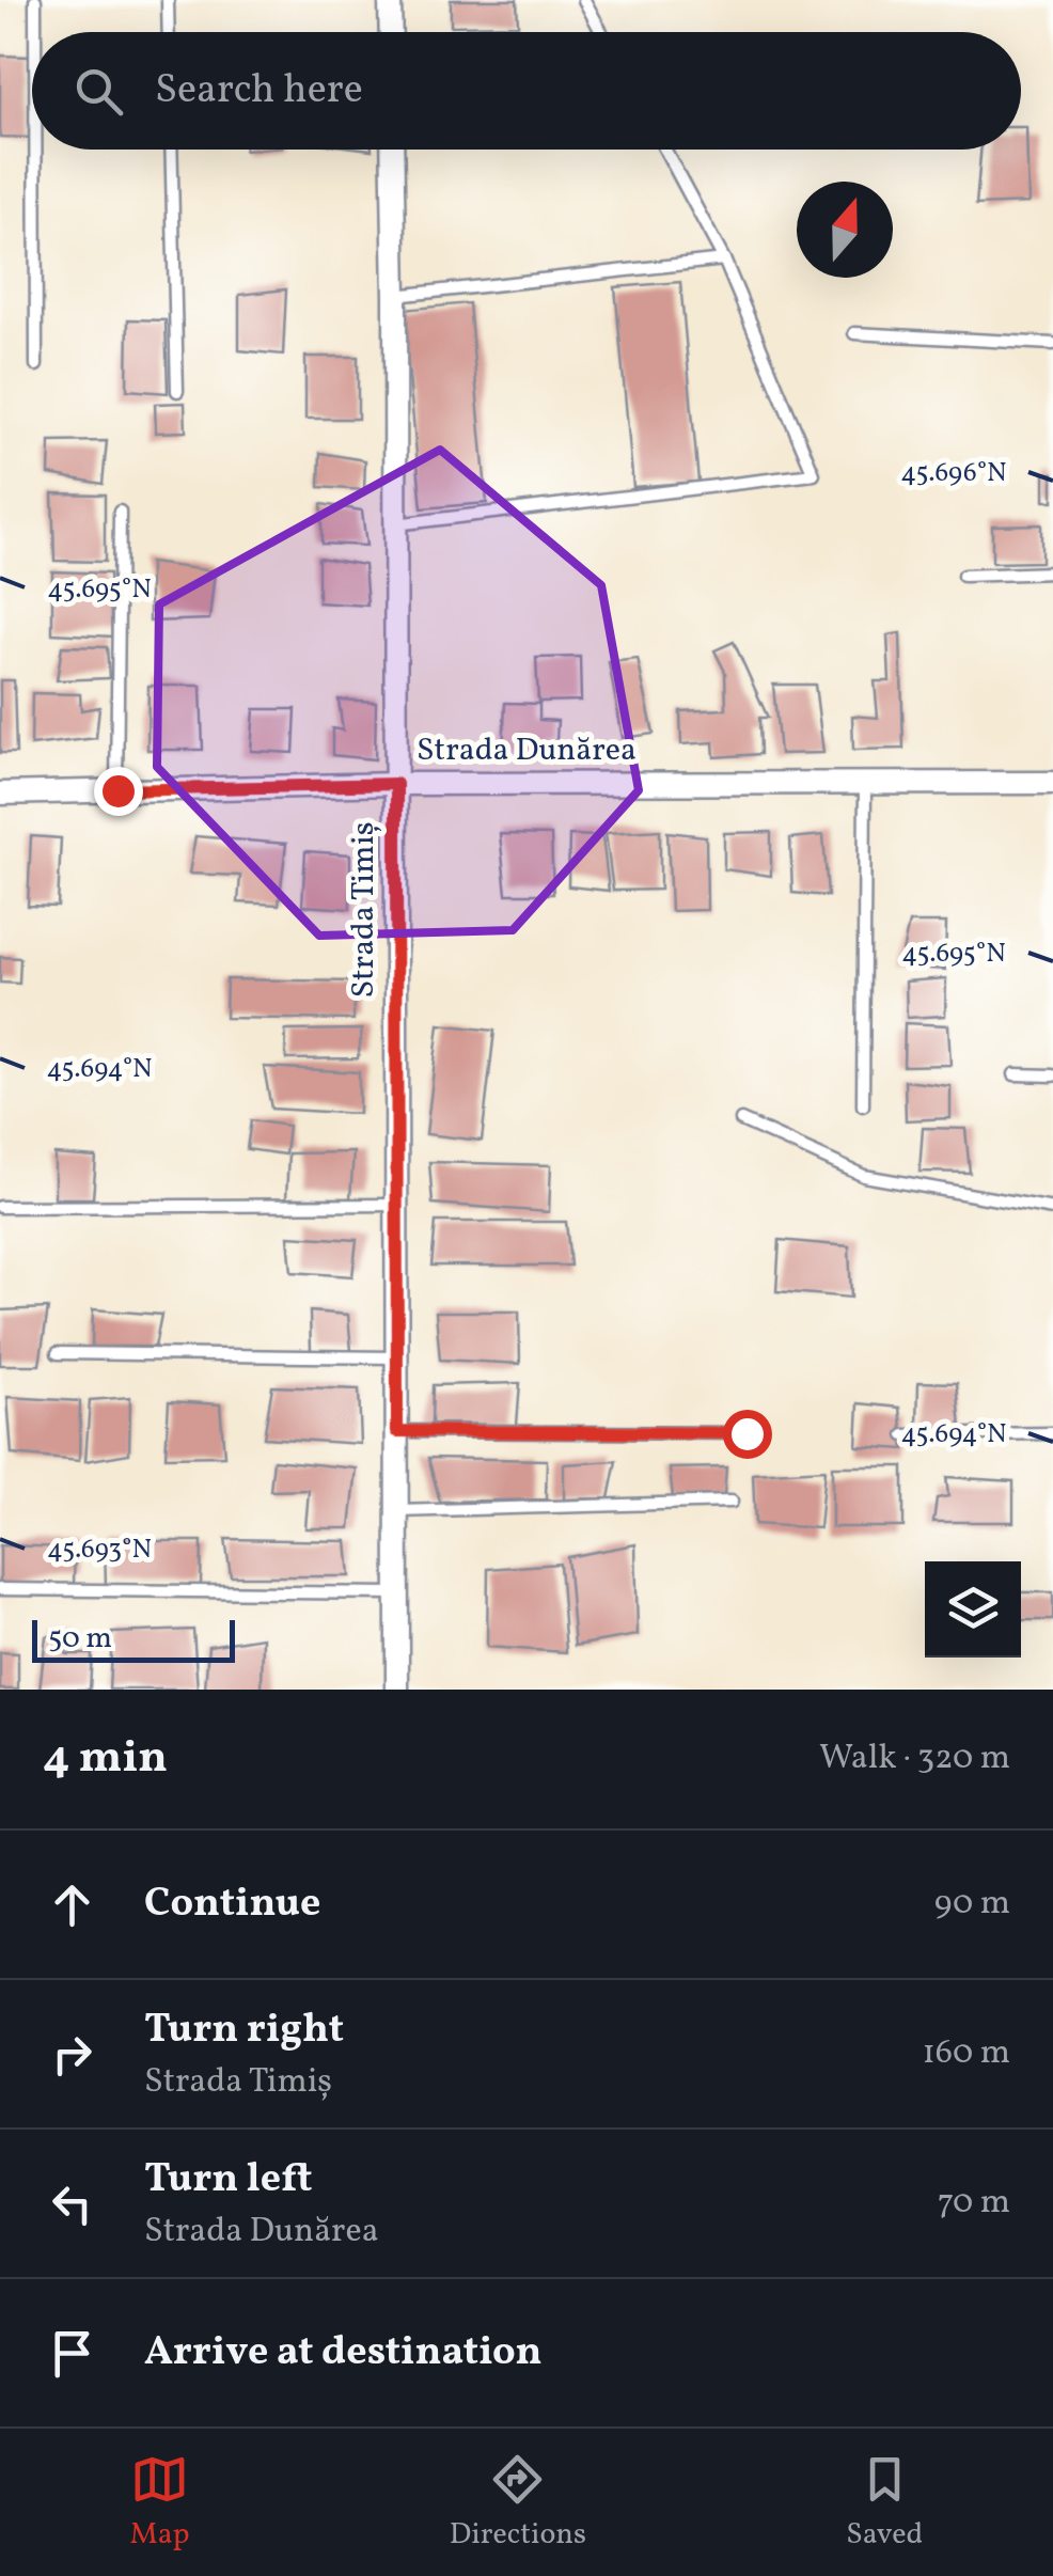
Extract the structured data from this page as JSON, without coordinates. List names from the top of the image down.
{
  "streets": {
    "street": ["Strada Dunărea", "Strada Timiș"]
  },
  "crossings": [
    ["Strada Dunărea", "Strada Timiș"]
  ],
  "scale_bar": "50 m",
  "north": "top",
  "page": {
    "search": "Search here",
    "scale": "50 m",
    "heading": ["4 min", "Walk · 320 m"],
    "list": [
      ["Continue", "90 m"],
      ["Turn right", "Strada Timiș", "160 m"],
      ["Turn left", "Strada Dunărea", "70 m"],
      "Arrive at destination"
    ],
    "nav": ["Map", "Directions", "Saved"]
  },
  "coordinates": [
    "45.696°N",
    "45.695°N",
    "45.694°N",
    "45.693°N"
  ]
}
